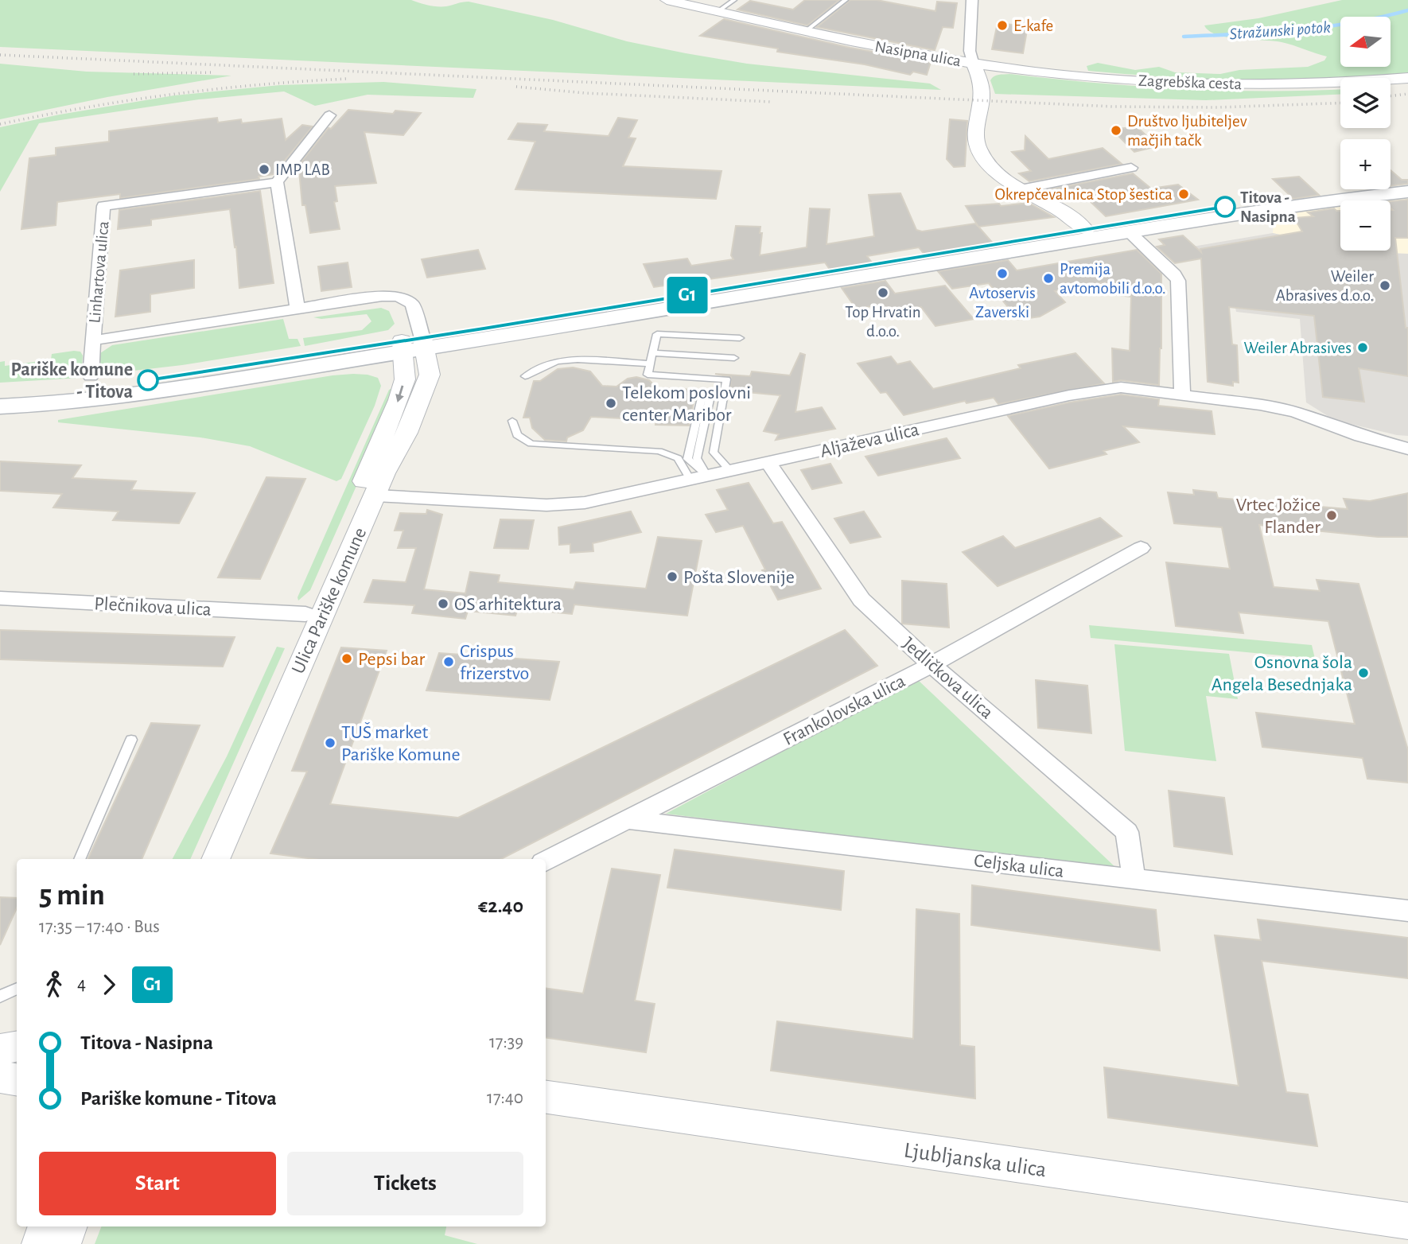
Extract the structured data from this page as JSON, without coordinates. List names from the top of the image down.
{
  "streets": {
    "street": [
      "Nasipna ulica",
      "Zagrebška cesta",
      "Linhartova ulica",
      "Aljaževa ulica",
      "Ulica Pariške komune",
      "Plečnikova ulica",
      "Jedličkova ulica",
      "Frankolovska ulica",
      "Celjska ulica",
      "Ljubljanska ulica"
    ]
  },
  "crossings": [
    ["Nasipna ulica", "Zagrebška cesta"],
    ["Linhartova ulica", "Ulica Pariške komune"],
    ["Aljaževa ulica", "Ulica Pariške komune"],
    ["Aljaževa ulica", "Jedličkova ulica"],
    ["Jedličkova ulica", "Frankolovska ulica"],
    ["Jedličkova ulica", "Celjska ulica"],
    ["Frankolovska ulica", "Celjska ulica"]
  ],
  "water": ["Stražunski potok"],
  "places": [
    "E-kafe",
    "Društvo ljubiteljev mačjih tačk",
    "IMP LAB",
    "Okrepčevalnica Stop šestica",
    "Titova - Nasipna",
    "Avtoservis Zaverski",
    "Premija avtomobili d.o.o.",
    "Weiler Abrasives d.o.o.",
    "Top Hrvatin d.o.o.",
    "Weiler Abrasives",
    "Pariške komune - Titova",
    "Telekom poslovni center Maribor",
    "Vrtec Jožice Flander",
    "Pošta Slovenije",
    "OS arhitektura",
    "Pepsi bar",
    "Crispus frizerstvo",
    "Osnovna šola Angela Besednjaka",
    "TUŠ market Pariške Komune"
  ],
  "lines": ["bus line G1"],
  "north": "left",
  "page": {
    "on_map": "G1",
    "map_buttons": ["+", "−"],
    "heading": ["5 min", "17:35 – 17:40 · Bus", "€2.40"],
    "legs": ["4", "G1"],
    "list": [
      {
        "name": "Titova - Nasipna",
        "value": "17:39"
      },
      {
        "name": "Pariške komune - Titova",
        "value": "17:40"
      }
    ],
    "buttons": ["Start", "Tickets"]
  }
}
